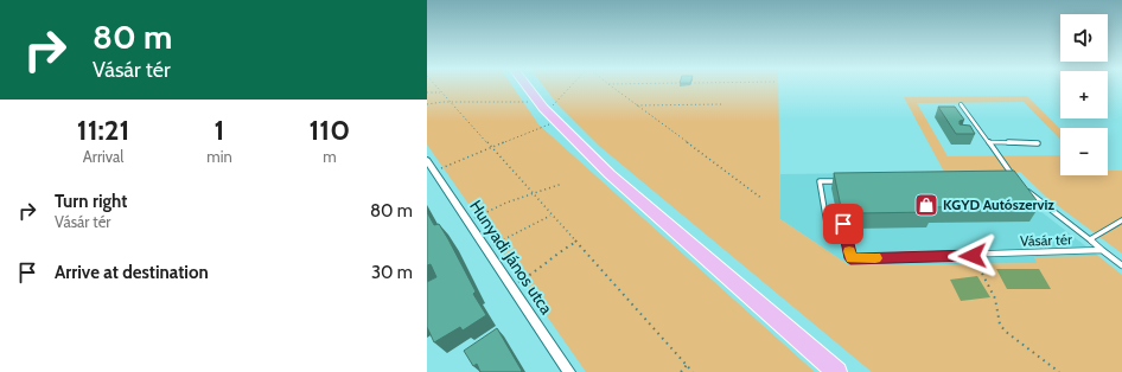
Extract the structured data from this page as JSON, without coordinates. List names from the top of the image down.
{
  "streets": {
    "street": ["Hunyadi János utca"],
    "lane": ["Vásár tér"]
  },
  "places": {
    "shop": ["KGYD Autószerviz"]
  },
  "page": {
    "turn": ["80 m", "Vásár tér"],
    "map_buttons": ["+", "−"],
    "eta": [
      "11:21",
      "Arrival",
      "1",
      "min",
      "110",
      "m"
    ],
    "list": [
      {
        "name": "Turn right",
        "note": "Vásár tér",
        "value": "80 m"
      },
      {
        "name": "Arrive at destination",
        "value": "30 m"
      }
    ]
  }
}
